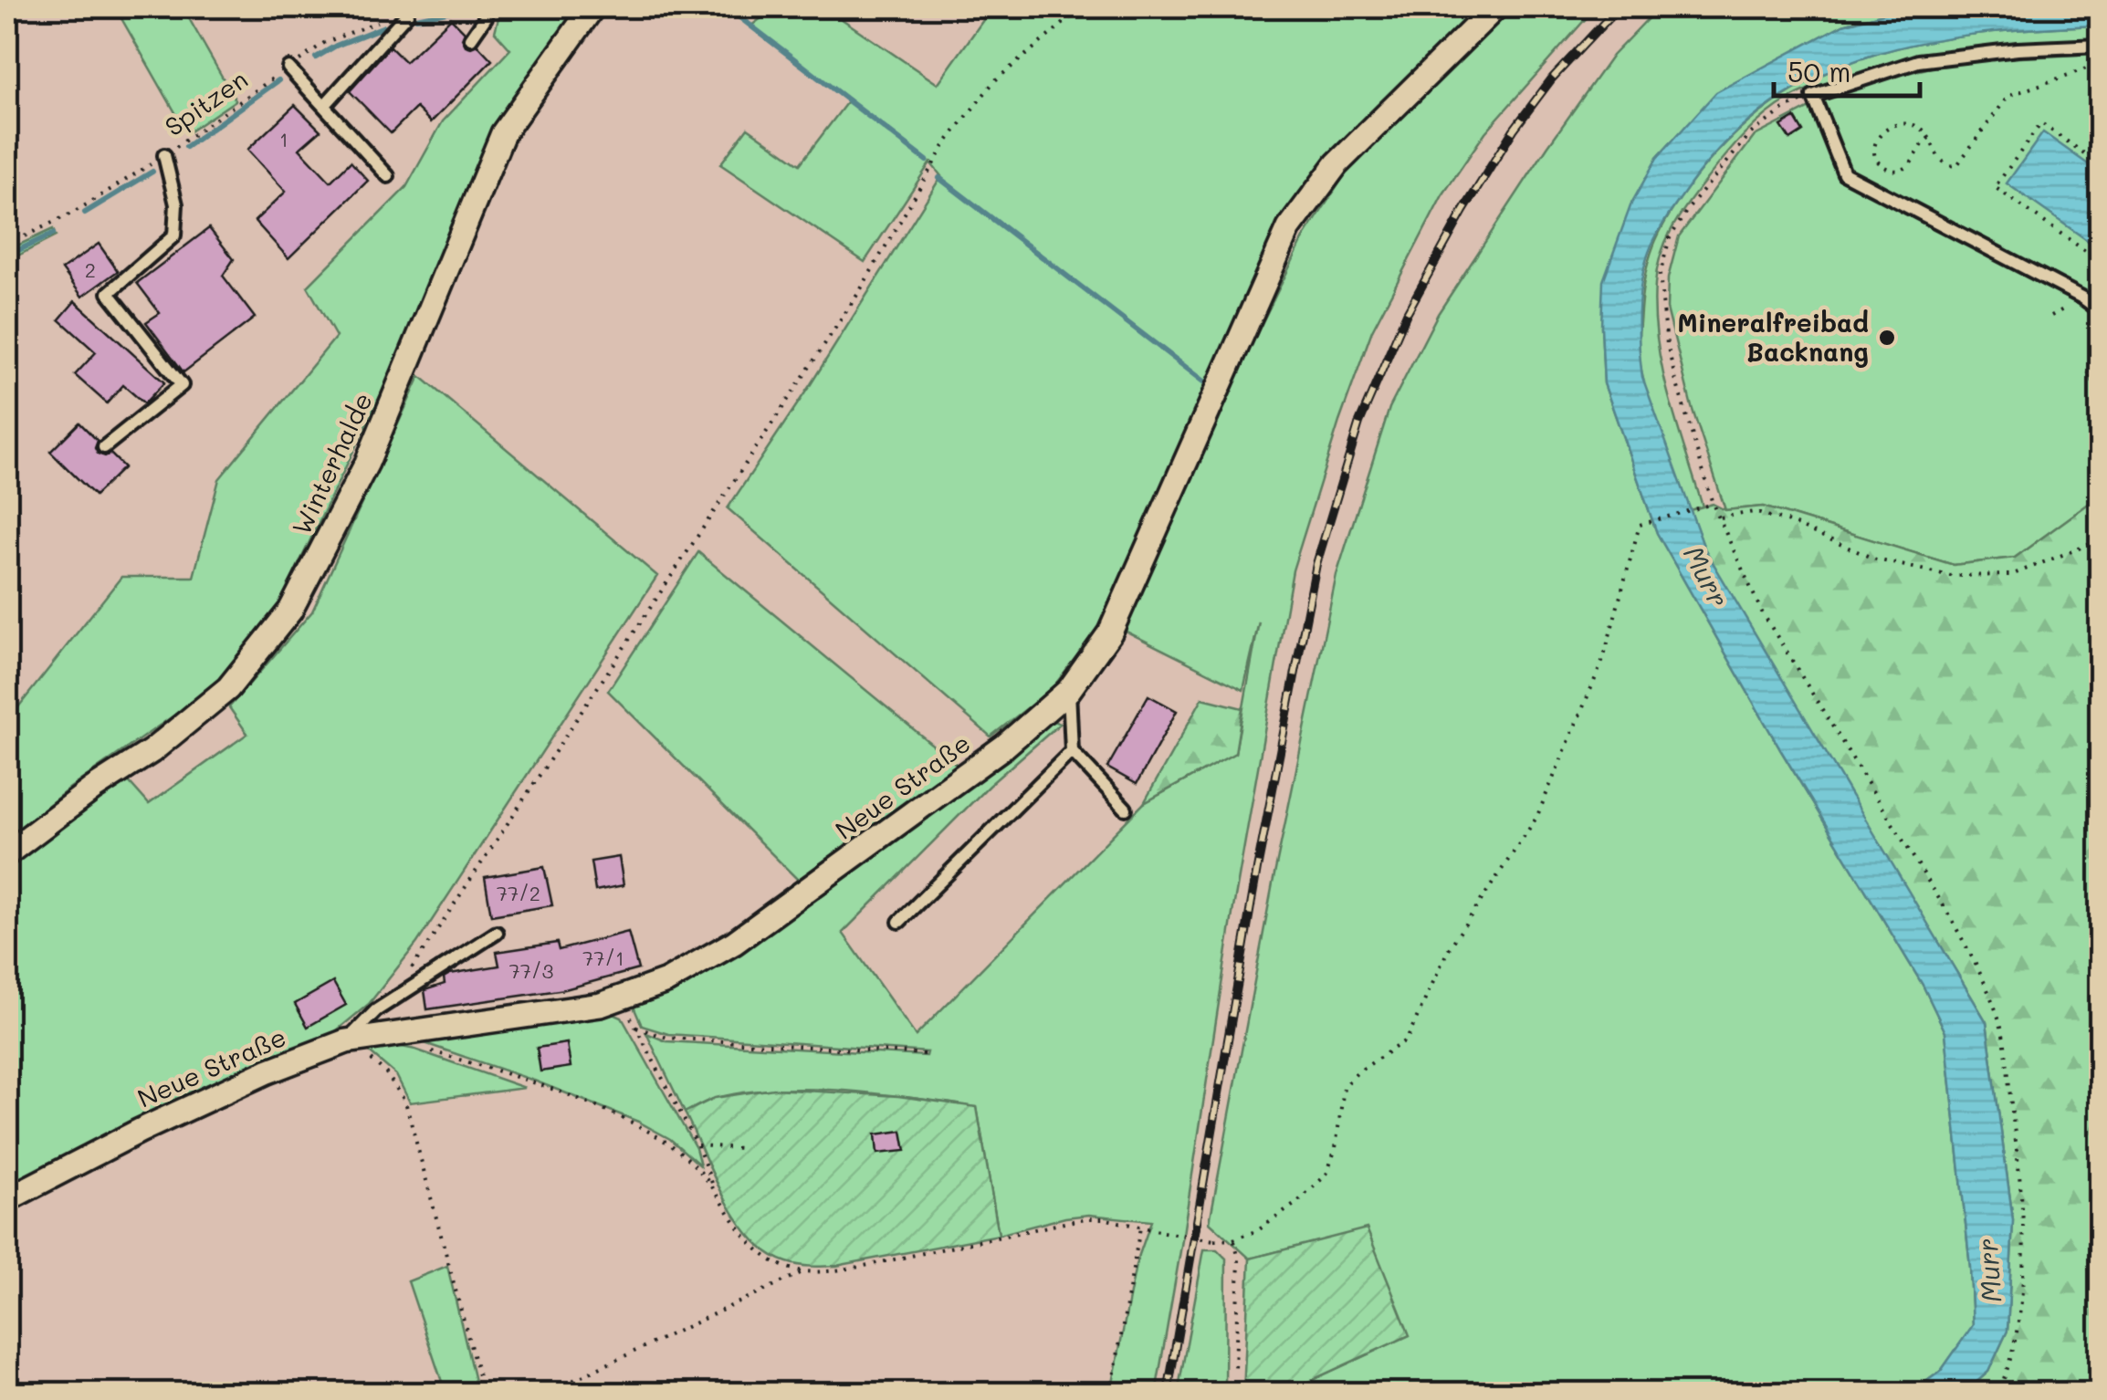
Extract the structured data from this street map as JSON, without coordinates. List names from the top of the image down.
{
  "streets": {
    "street": ["Winterhalde", "Neue Straße"],
    "path": ["Spitzen"]
  },
  "water": ["Murr"],
  "places": ["Mineralfreibad Backnang"],
  "house_numbers": [
    "1",
    "2",
    "77/2",
    "77/1",
    "77/3"
  ],
  "scale_bar": "50 m"
}
